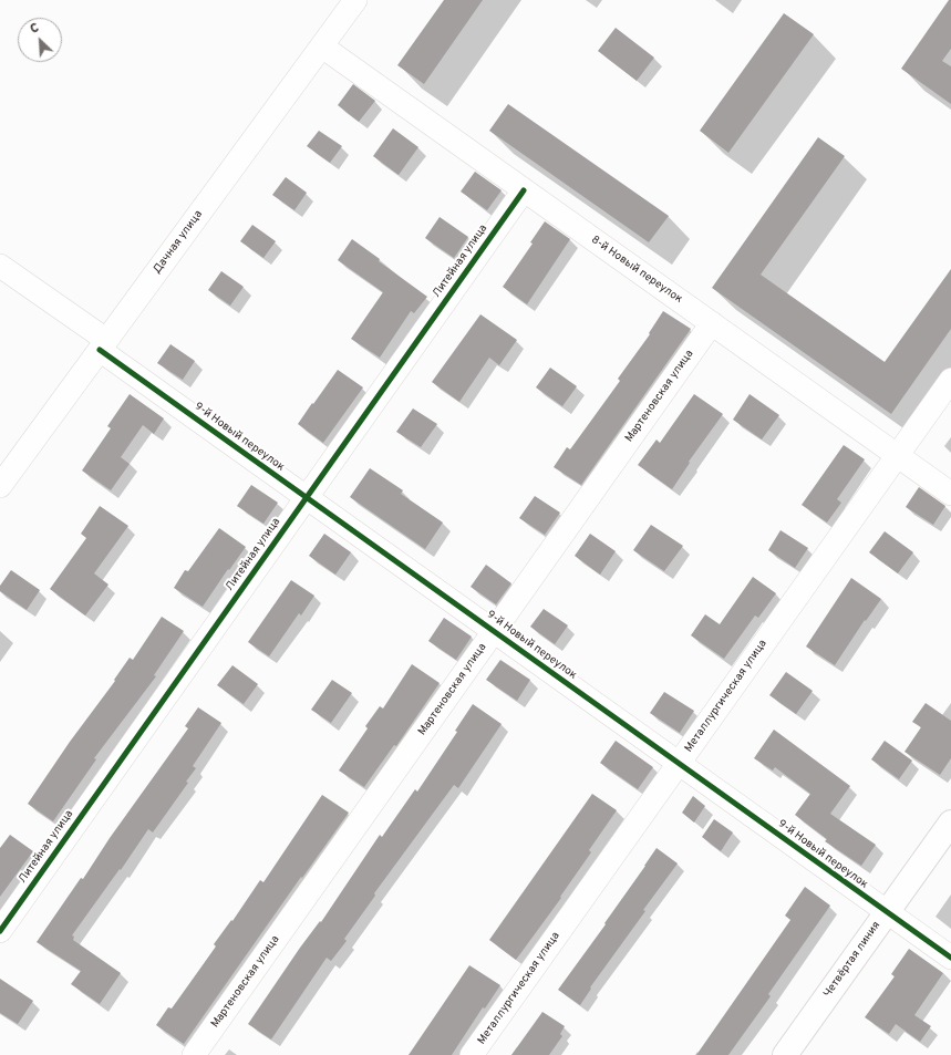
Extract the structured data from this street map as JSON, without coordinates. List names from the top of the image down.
{
  "streets": {
    "street": [
      "Дачная улица",
      "Литейная улица",
      "8-й Новый переулок",
      "Мартеновская улица",
      "9-й Новый переулок",
      "Металлургическая улица",
      "Четвёртая линия"
    ]
  },
  "crossings": [
    ["Дачная улица", "8-й Новый переулок"],
    ["Дачная улица", "9-й Новый переулок"],
    ["Литейная улица", "8-й Новый переулок"],
    ["Литейная улица", "9-й Новый переулок"],
    ["8-й Новый переулок", "Мартеновская улица"],
    ["8-й Новый переулок", "Металлургическая улица"],
    ["Мартеновская улица", "9-й Новый переулок"],
    ["9-й Новый переулок", "Металлургическая улица"],
    ["9-й Новый переулок", "Четвёртая линия"]
  ],
  "north": "top left"
}
